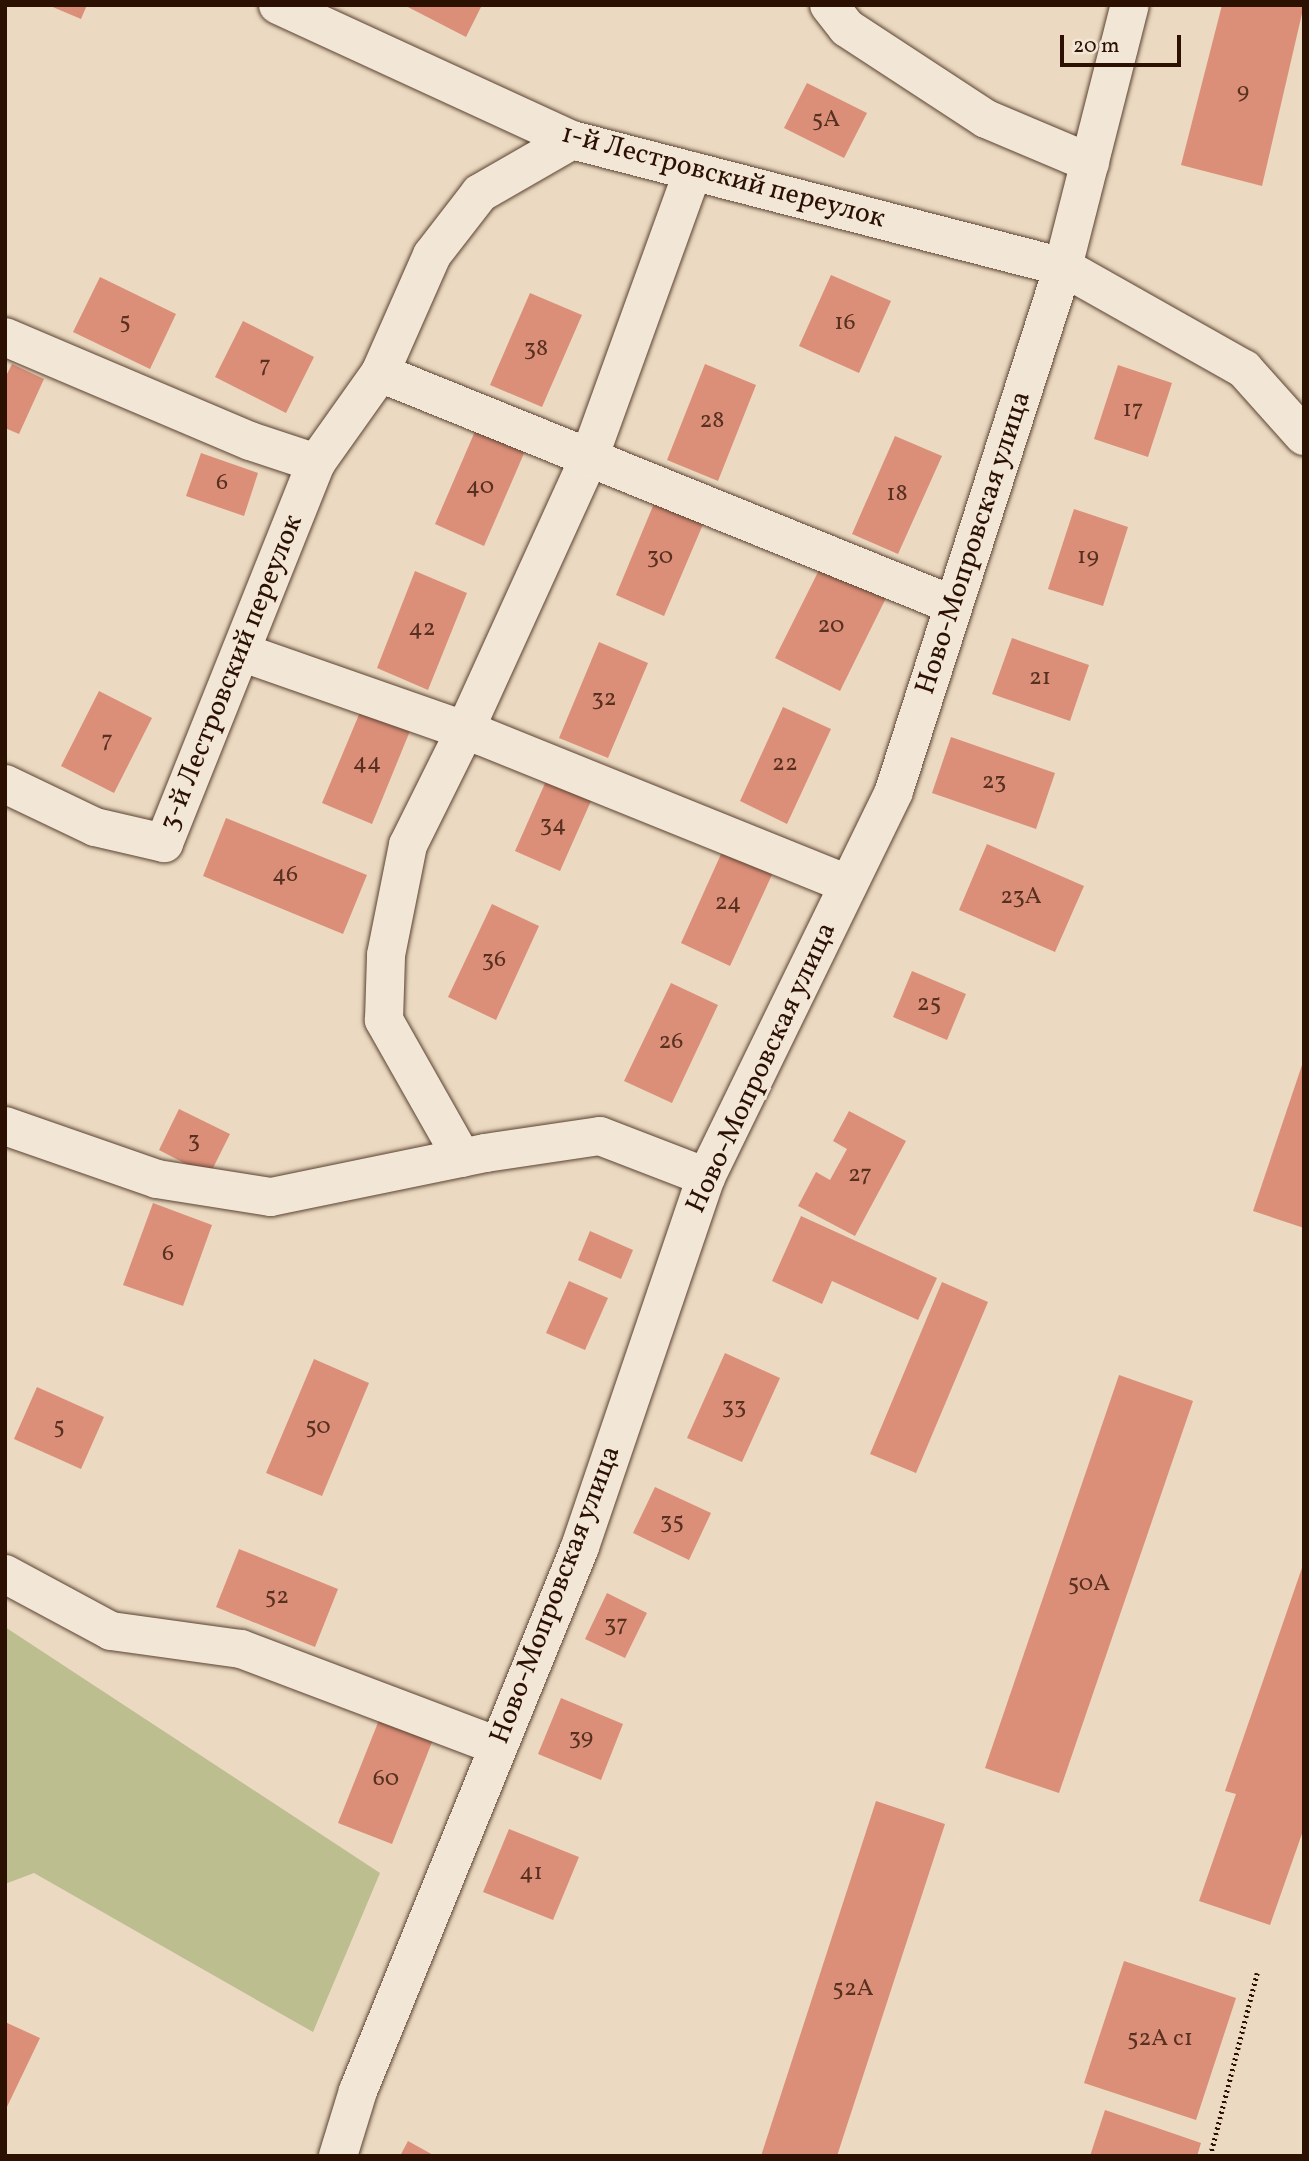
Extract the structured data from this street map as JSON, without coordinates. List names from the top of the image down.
{
  "streets": {
    "street": ["1-й Лестровский переулок", "Ново-Мопровская улица", "3-й Лестровский переулок"]
  },
  "crossings": [
    ["1-й Лестровский переулок", "Ново-Мопровская улица"],
    ["1-й Лестровский переулок", "3-й Лестровский переулок"]
  ],
  "house_numbers": [
    "9",
    "5А",
    "5",
    "16",
    "38",
    "7",
    "17",
    "28",
    "6",
    "40",
    "18",
    "30",
    "19",
    "20",
    "42",
    "21",
    "32",
    "7",
    "44",
    "22",
    "23",
    "34",
    "46",
    "23А",
    "24",
    "36",
    "25",
    "26",
    "3",
    "27",
    "6",
    "33",
    "5",
    "50",
    "35",
    "50А",
    "52",
    "37",
    "39",
    "60",
    "41",
    "52А",
    "52А с1"
  ],
  "scale_bar": "20 m"
}
